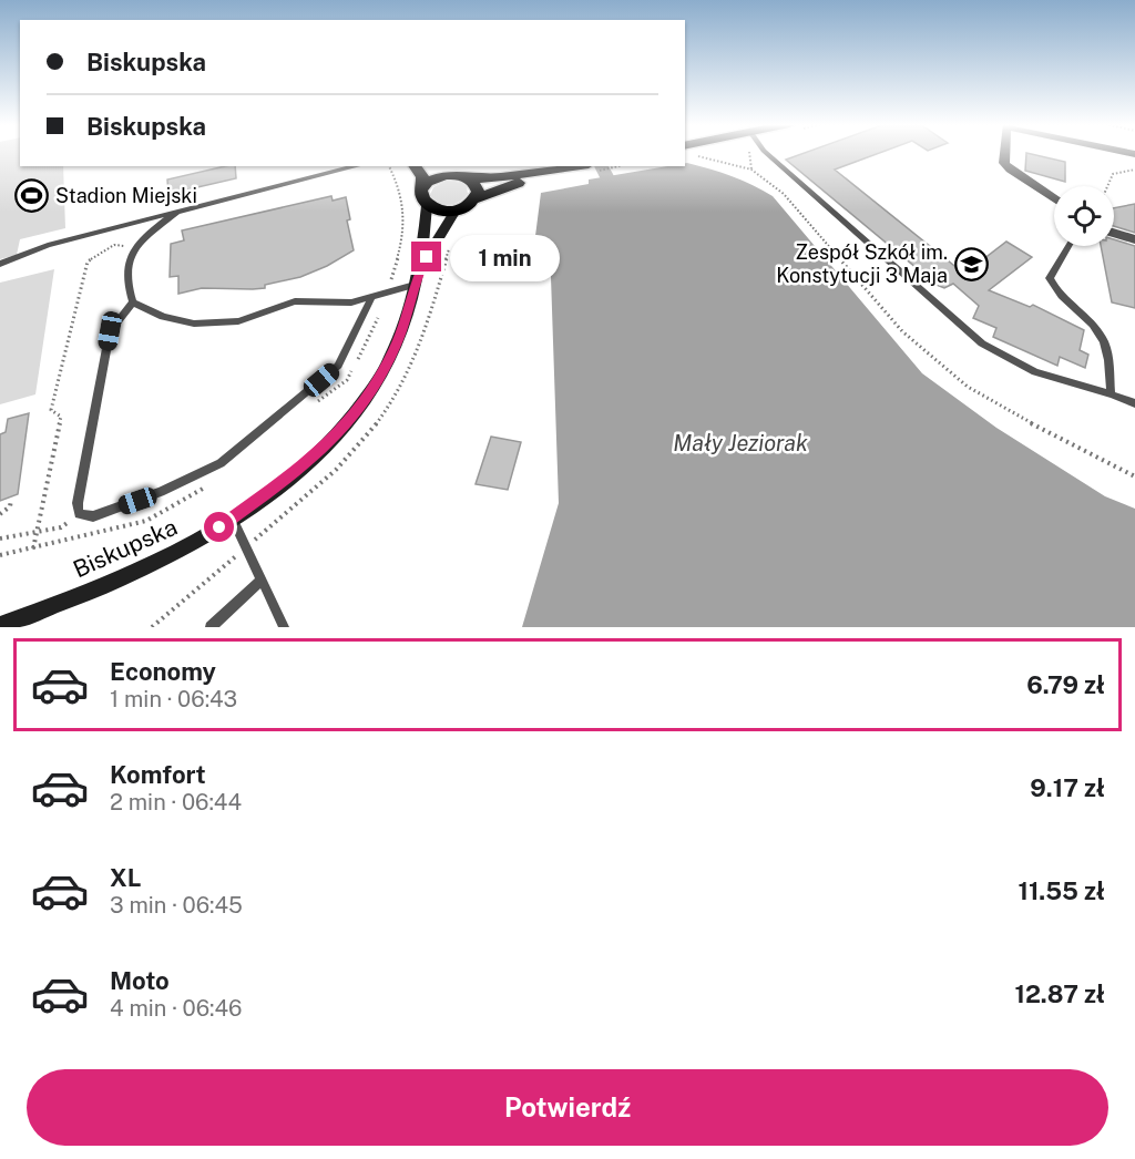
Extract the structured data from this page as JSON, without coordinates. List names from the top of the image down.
{
  "streets": {
    "street": ["Biskupska"]
  },
  "water": ["Mały Jeziorak"],
  "places": {
    "sports": ["Stadion Miejski"],
    "school or university": ["Zespół Szkół im. Konstytucji 3 Maja"]
  },
  "page": {
    "banner": ["Biskupska", "Biskupska"],
    "bubble": "1 min",
    "list": [
      {
        "name": "Economy",
        "note": "1 min · 06:43",
        "value": "6.79 zł"
      },
      {
        "name": "Komfort",
        "note": "2 min · 06:44",
        "value": "9.17 zł"
      },
      {
        "name": "XL",
        "note": "3 min · 06:45",
        "value": "11.55 zł"
      },
      {
        "name": "Moto",
        "note": "4 min · 06:46",
        "value": "12.87 zł"
      }
    ],
    "buttons": "Potwierdź"
  }
}
